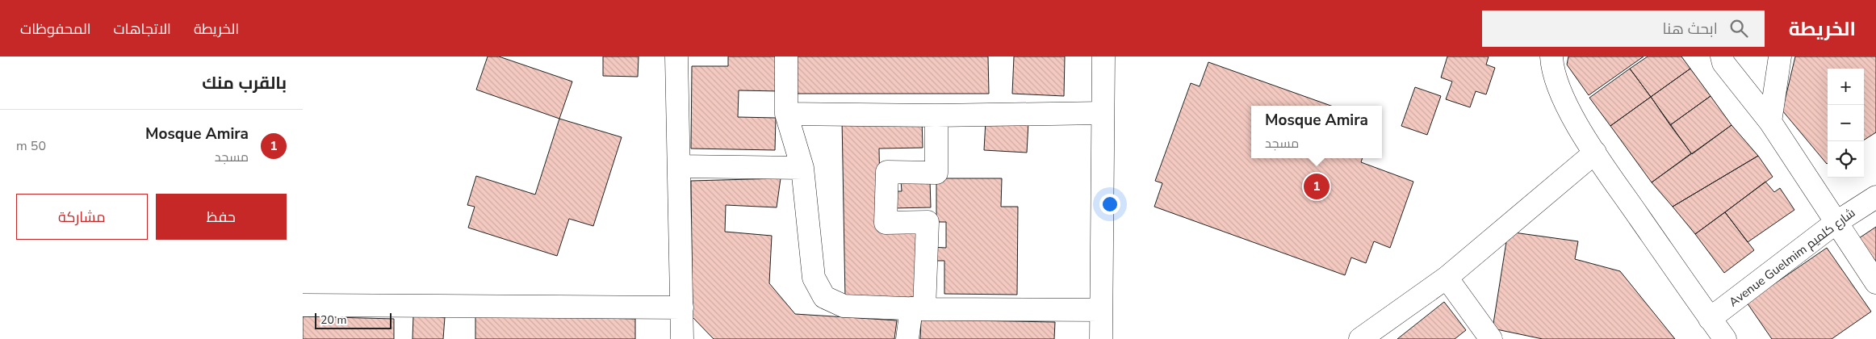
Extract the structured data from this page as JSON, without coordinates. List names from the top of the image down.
{
  "streets": {
    "street": ["Avenue Guelmim شارع كلميم"]
  },
  "scale_bar": "20 m",
  "page": {
    "header": "الخريطة",
    "search": "ابحث هنا",
    "nav": ["الخريطة", "الاتجاهات", "المحفوظات"],
    "heading": "بالقرب منك",
    "map_buttons": ["+", "−"],
    "popup": ["Mosque Amira", "مسجد"],
    "list": [
      {
        "mark": "1",
        "name": "Mosque Amira",
        "note": "مسجد",
        "value": "50 m"
      }
    ],
    "pins": "1",
    "buttons": ["حفظ", "مشاركة"],
    "scale": "20 m"
  }
}
